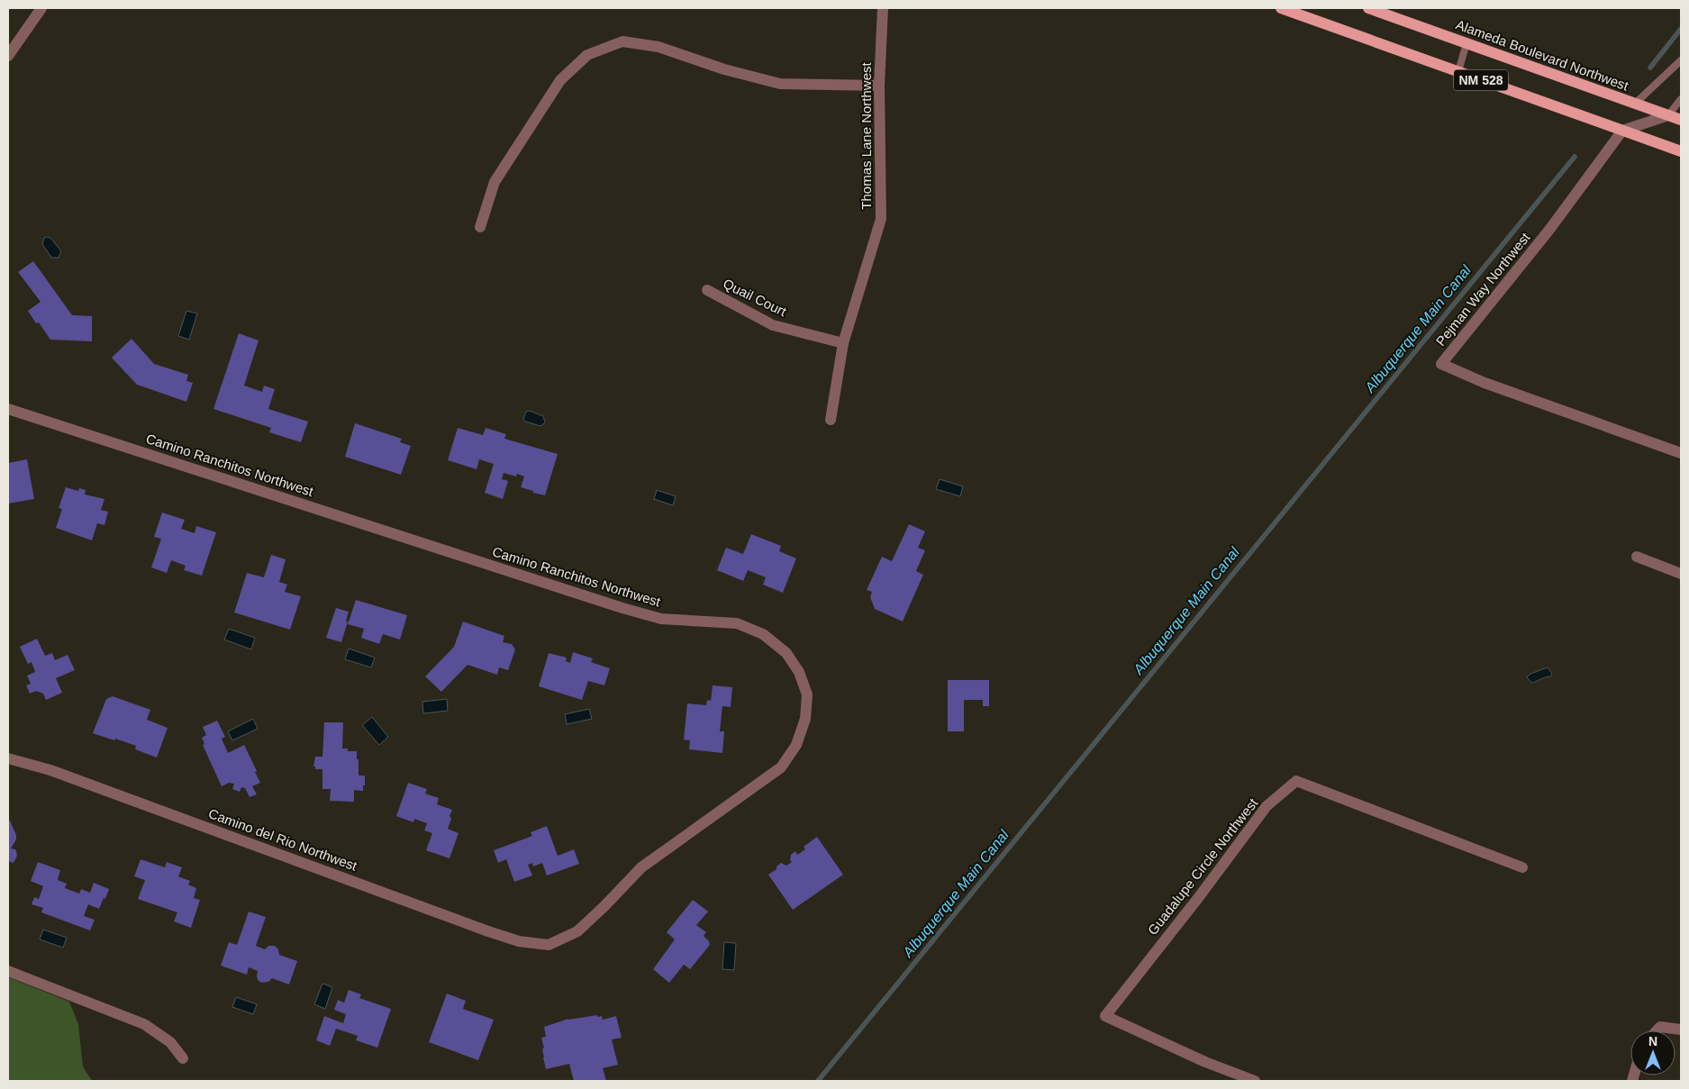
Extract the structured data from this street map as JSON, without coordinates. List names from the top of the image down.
{
  "streets": {
    "main road": ["Alameda Boulevard Northwest", "NM 528"],
    "street": [
      "Thomas Lane Northwest",
      "Pejman Way Northwest",
      "Quail Court",
      "Camino Ranchitos Northwest",
      "Camino del Rio Northwest",
      "Guadalupe Circle Northwest"
    ]
  },
  "crossings": [
    ["NM 528", "Pejman Way Northwest"],
    ["Thomas Lane Northwest", "Quail Court"],
    ["Camino Ranchitos Northwest", "Camino del Rio Northwest"]
  ],
  "water": ["Albuquerque Main Canal"],
  "north": "top"
}
